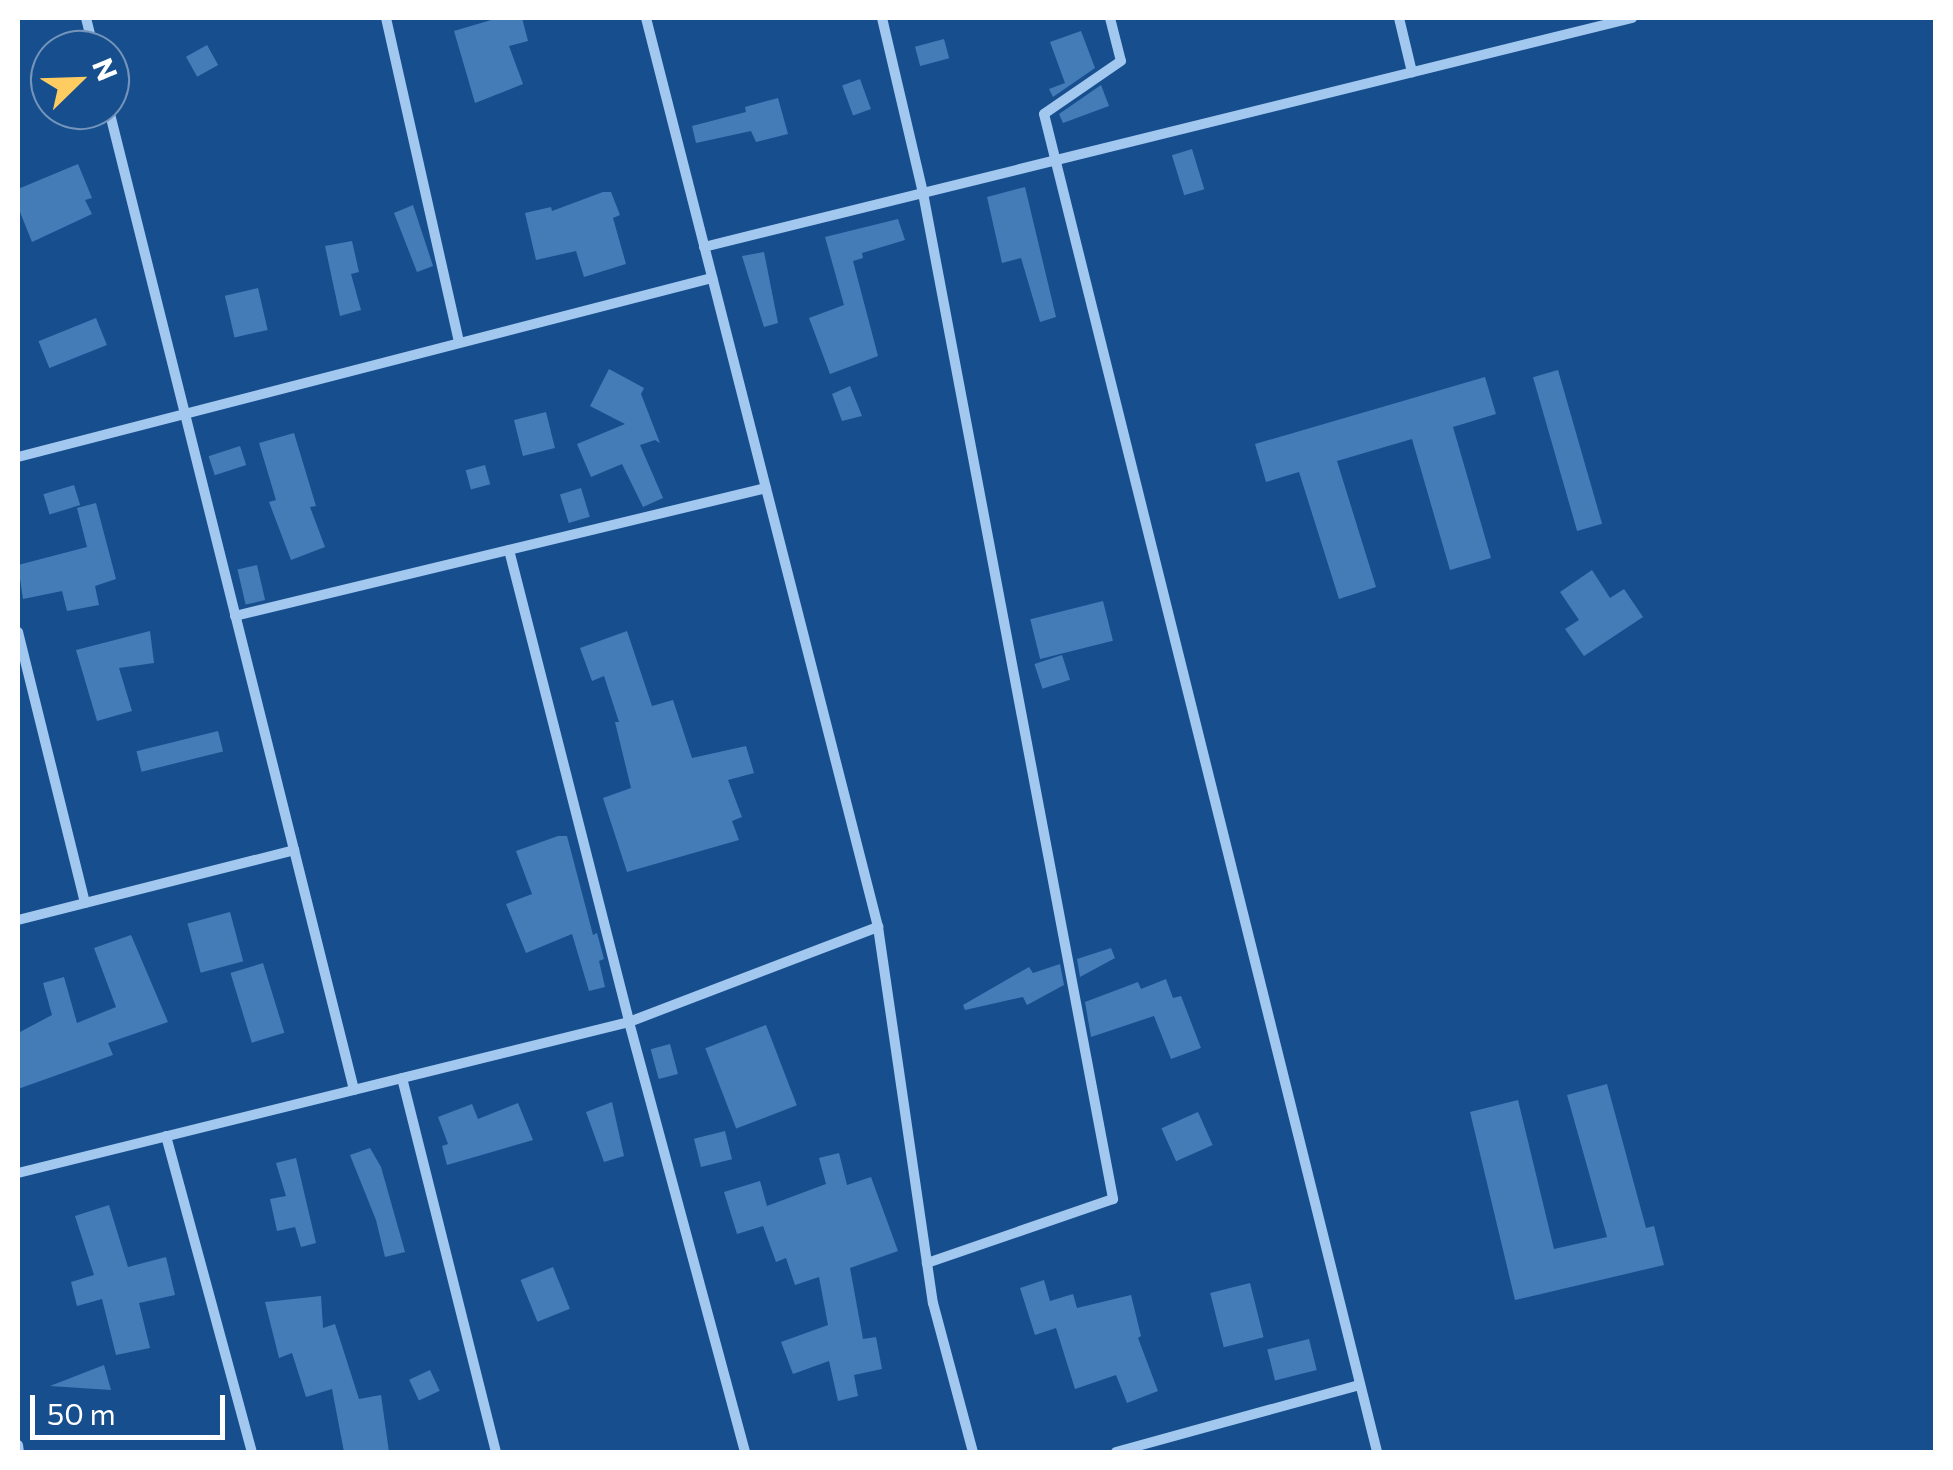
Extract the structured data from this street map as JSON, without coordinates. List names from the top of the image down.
{
  "scale_bar": "50 m",
  "north": "top right"
}
